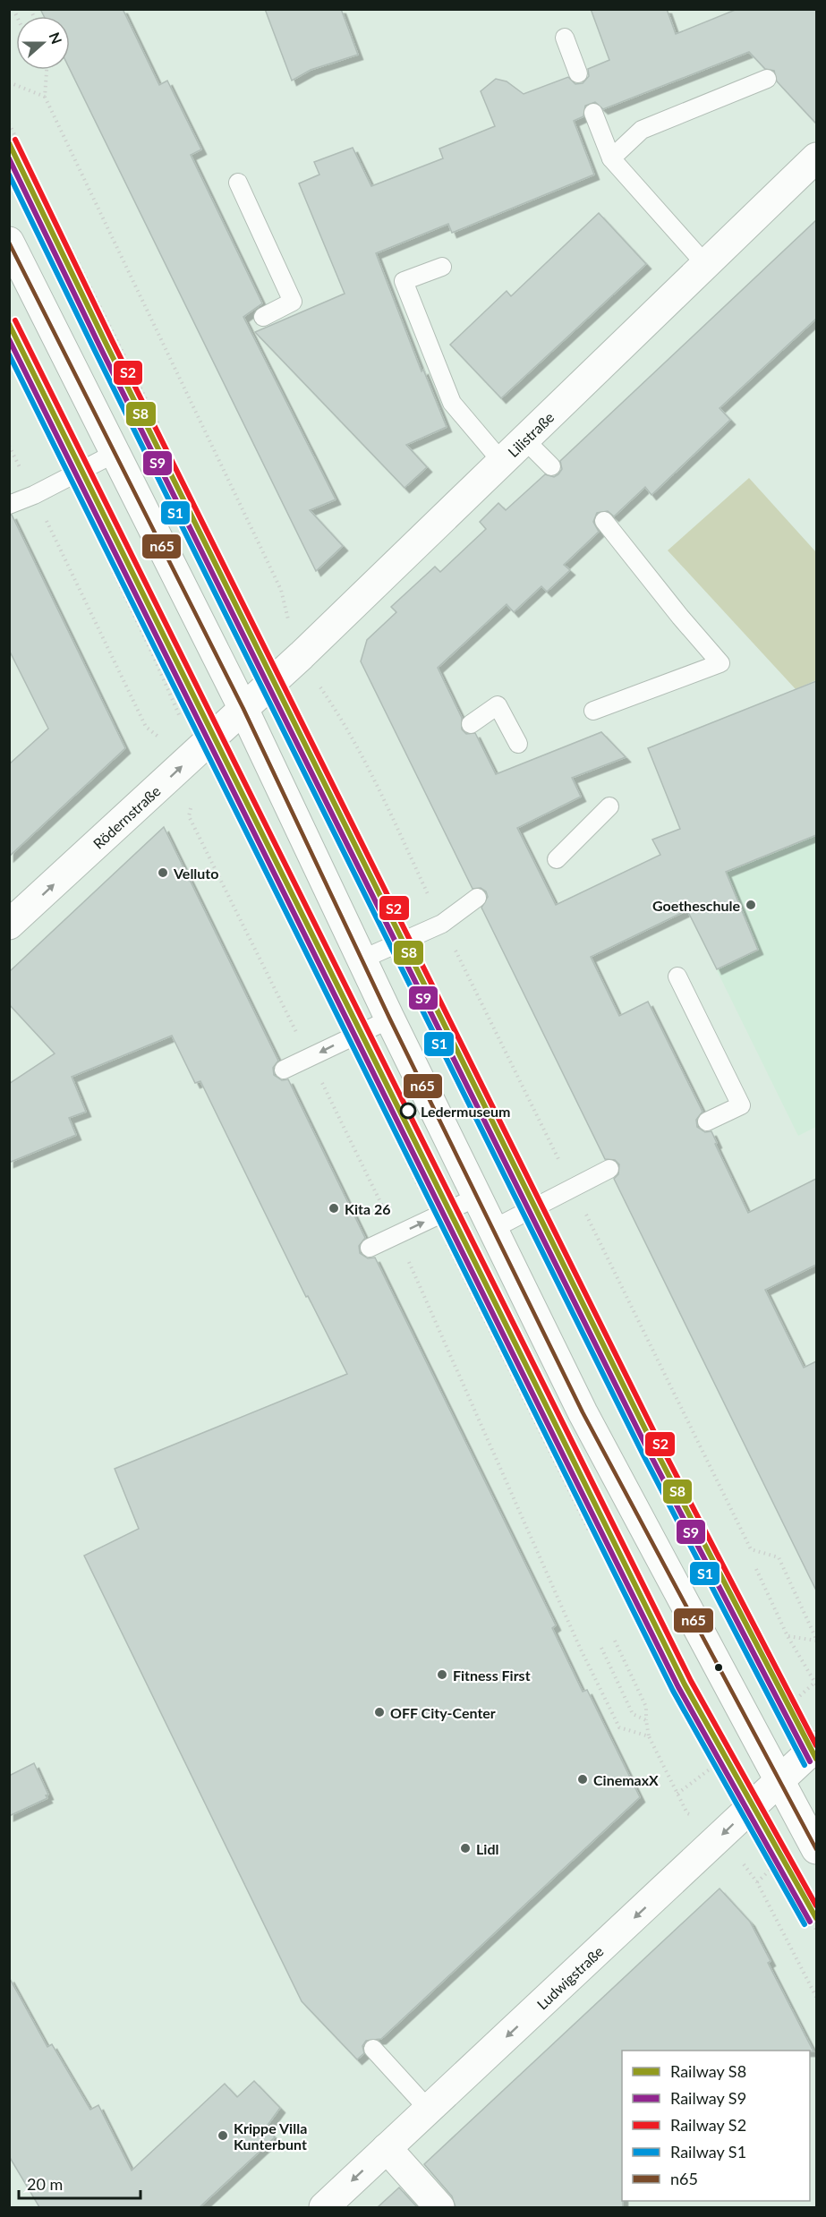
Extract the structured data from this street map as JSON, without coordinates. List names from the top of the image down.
{
  "streets": {
    "street": ["Lilistraße", "Rödernstraße", "Ludwigstraße"]
  },
  "crossings": [
    ["Lilistraße", "Rödernstraße"]
  ],
  "one_way": ["Rödernstraße", "Ludwigstraße"],
  "places": [
    "Velluto",
    "Goetheschule",
    "Ledermuseum",
    "Kita 26",
    "Fitness First",
    "OFF City-Center",
    "CinemaxX",
    "Lidl",
    "Krippe Villa Kunterbunt"
  ],
  "lines": [
    "rail line S2",
    "rail line S8",
    "rail line S9",
    "rail line S1",
    "transit line n65"
  ],
  "legend": [
    "Railway S8",
    "Railway S9",
    "Railway S2",
    "Railway S1",
    "n65"
  ],
  "scale_bar": "20 m",
  "north": "right"
}
